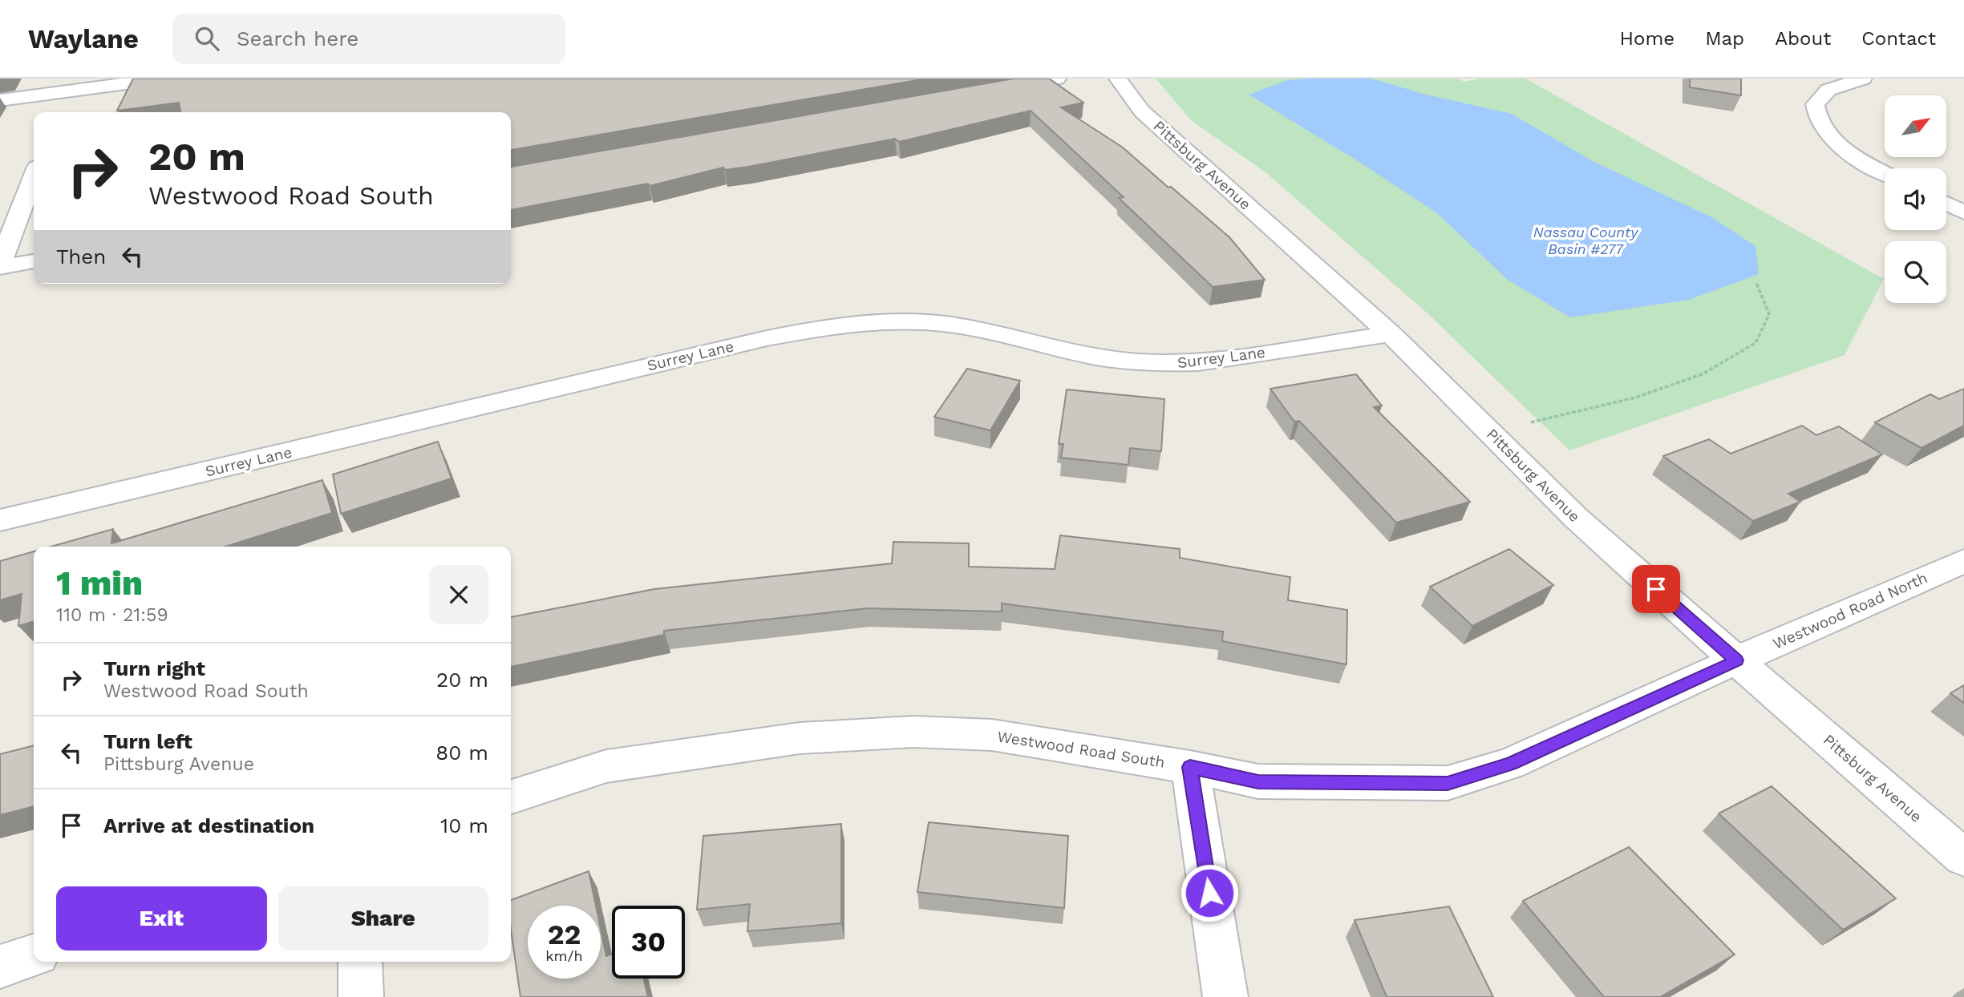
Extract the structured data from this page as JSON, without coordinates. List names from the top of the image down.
{
  "streets": {
    "street": [
      "Pittsburg Avenue",
      "Surrey Lane",
      "Westwood Road North",
      "Westwood Road South"
    ]
  },
  "crossings": [
    ["Pittsburg Avenue", "Surrey Lane"],
    ["Pittsburg Avenue", "Westwood Road North"],
    ["Pittsburg Avenue", "Westwood Road South"],
    ["Westwood Road North", "Westwood Road South"]
  ],
  "water": ["Nassau County Basin #277"],
  "north": "top right",
  "page": {
    "header": "Waylane",
    "search": "Search here",
    "nav": [
      "Home",
      "Map",
      "About",
      "Contact"
    ],
    "turn": ["20 m", "Westwood Road South"],
    "then": "Then",
    "heading": ["1 min", "110 m · 21:59"],
    "list": [
      {
        "name": "Turn right",
        "note": "Westwood Road South",
        "value": "20 m"
      },
      {
        "name": "Turn left",
        "note": "Pittsburg Avenue",
        "value": "80 m"
      },
      {
        "name": "Arrive at destination",
        "value": "10 m"
      }
    ],
    "buttons": ["Exit", "Share"],
    "speed": "22 km/h",
    "limit": "30"
  }
}
